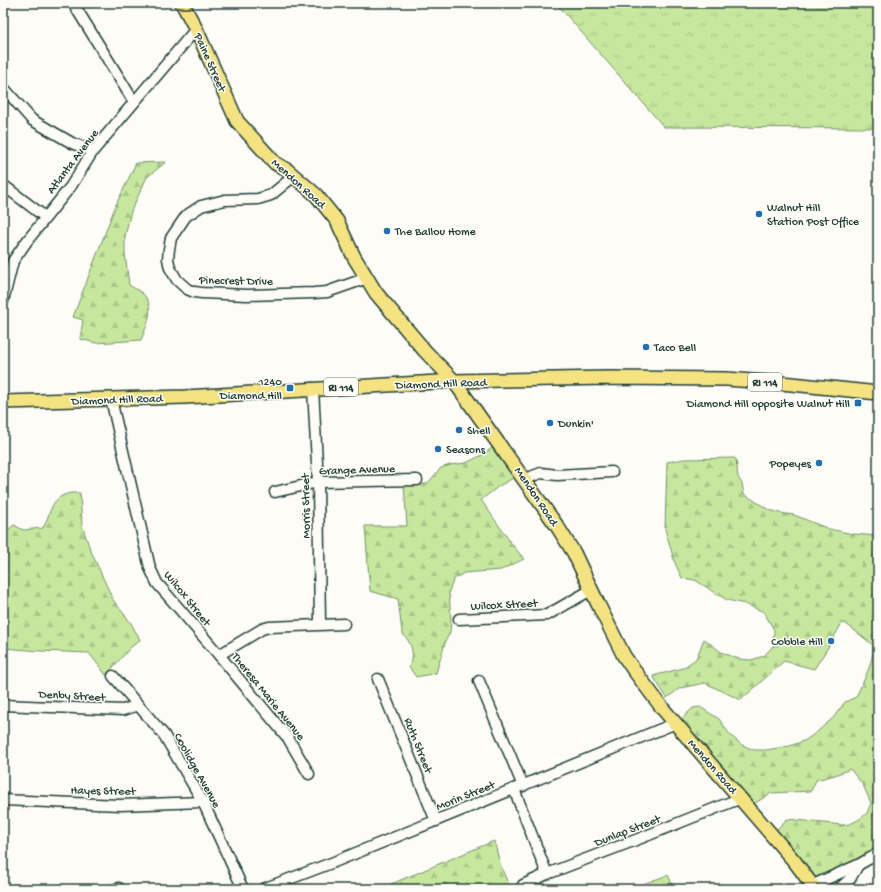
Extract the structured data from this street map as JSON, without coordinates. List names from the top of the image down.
{
  "streets": {
    "main road": [
      "Paine Street",
      "Mendon Road",
      "RI 114",
      "Diamond Hill Road"
    ],
    "street": [
      "Atlanta Avenue",
      "Pinecrest Drive",
      "Grange Avenue",
      "Morris Street",
      "Wilcox Street",
      "Denby Street",
      "Theresa Marie Avenue",
      "Ruth Street",
      "Coolidge Avenue",
      "Hayes Street",
      "Morin Street",
      "Dunlap Street"
    ]
  },
  "crossings": [
    ["Paine Street", "Atlanta Avenue"],
    ["Paine Street", "Mendon Road"],
    ["Mendon Road", "Pinecrest Drive"],
    ["Mendon Road", "Diamond Hill Road"],
    ["Mendon Road", "Wilcox Street"],
    ["Mendon Road", "Morin Street"],
    ["Mendon Road", "Dunlap Street"],
    ["Diamond Hill Road", "Morris Street"],
    ["Diamond Hill Road", "Wilcox Street"],
    ["Grange Avenue", "Morris Street"],
    ["Wilcox Street", "Theresa Marie Avenue"],
    ["Denby Street", "Coolidge Avenue"],
    ["Ruth Street", "Morin Street"],
    ["Coolidge Avenue", "Hayes Street"]
  ],
  "places": {
    "other": [
      "Walnut Hill Station Post Office",
      "The Ballou Home",
      "Taco Bell",
      "Dunkin'",
      "Shell",
      "Seasons",
      "Popeyes",
      "Cobble Hill"
    ],
    "transit": ["1240 Diamond Hill", "Diamond Hill opposite Walnut Hill"]
  }
}
